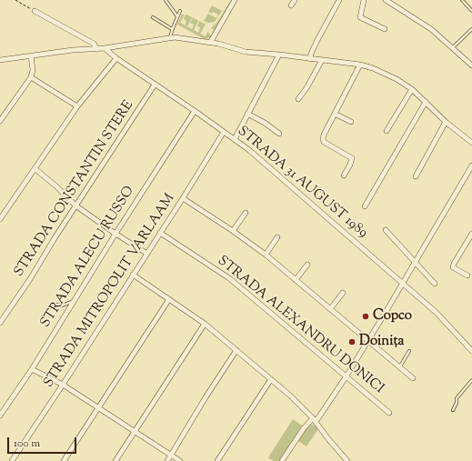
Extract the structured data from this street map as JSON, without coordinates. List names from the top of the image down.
{
  "streets": {
    "street": [
      "STRADA 31 AUGUST 1989",
      "STRADA CONSTANTIN STERE",
      "STRADA ALECU RUSSO",
      "STRADA MITROPOLIT VARLAAM",
      "STRADA ALEXANDRU DONICI"
    ]
  },
  "crossings": [
    ["STRADA 31 AUGUST 1989", "STRADA CONSTANTIN STERE"],
    ["STRADA 31 AUGUST 1989", "STRADA ALECU RUSSO"],
    ["STRADA 31 AUGUST 1989", "STRADA MITROPOLIT VARLAAM"],
    ["STRADA MITROPOLIT VARLAAM", "STRADA ALEXANDRU DONICI"]
  ],
  "places": ["Copco", "Doinița"],
  "scale_bar": "100 m"
}
